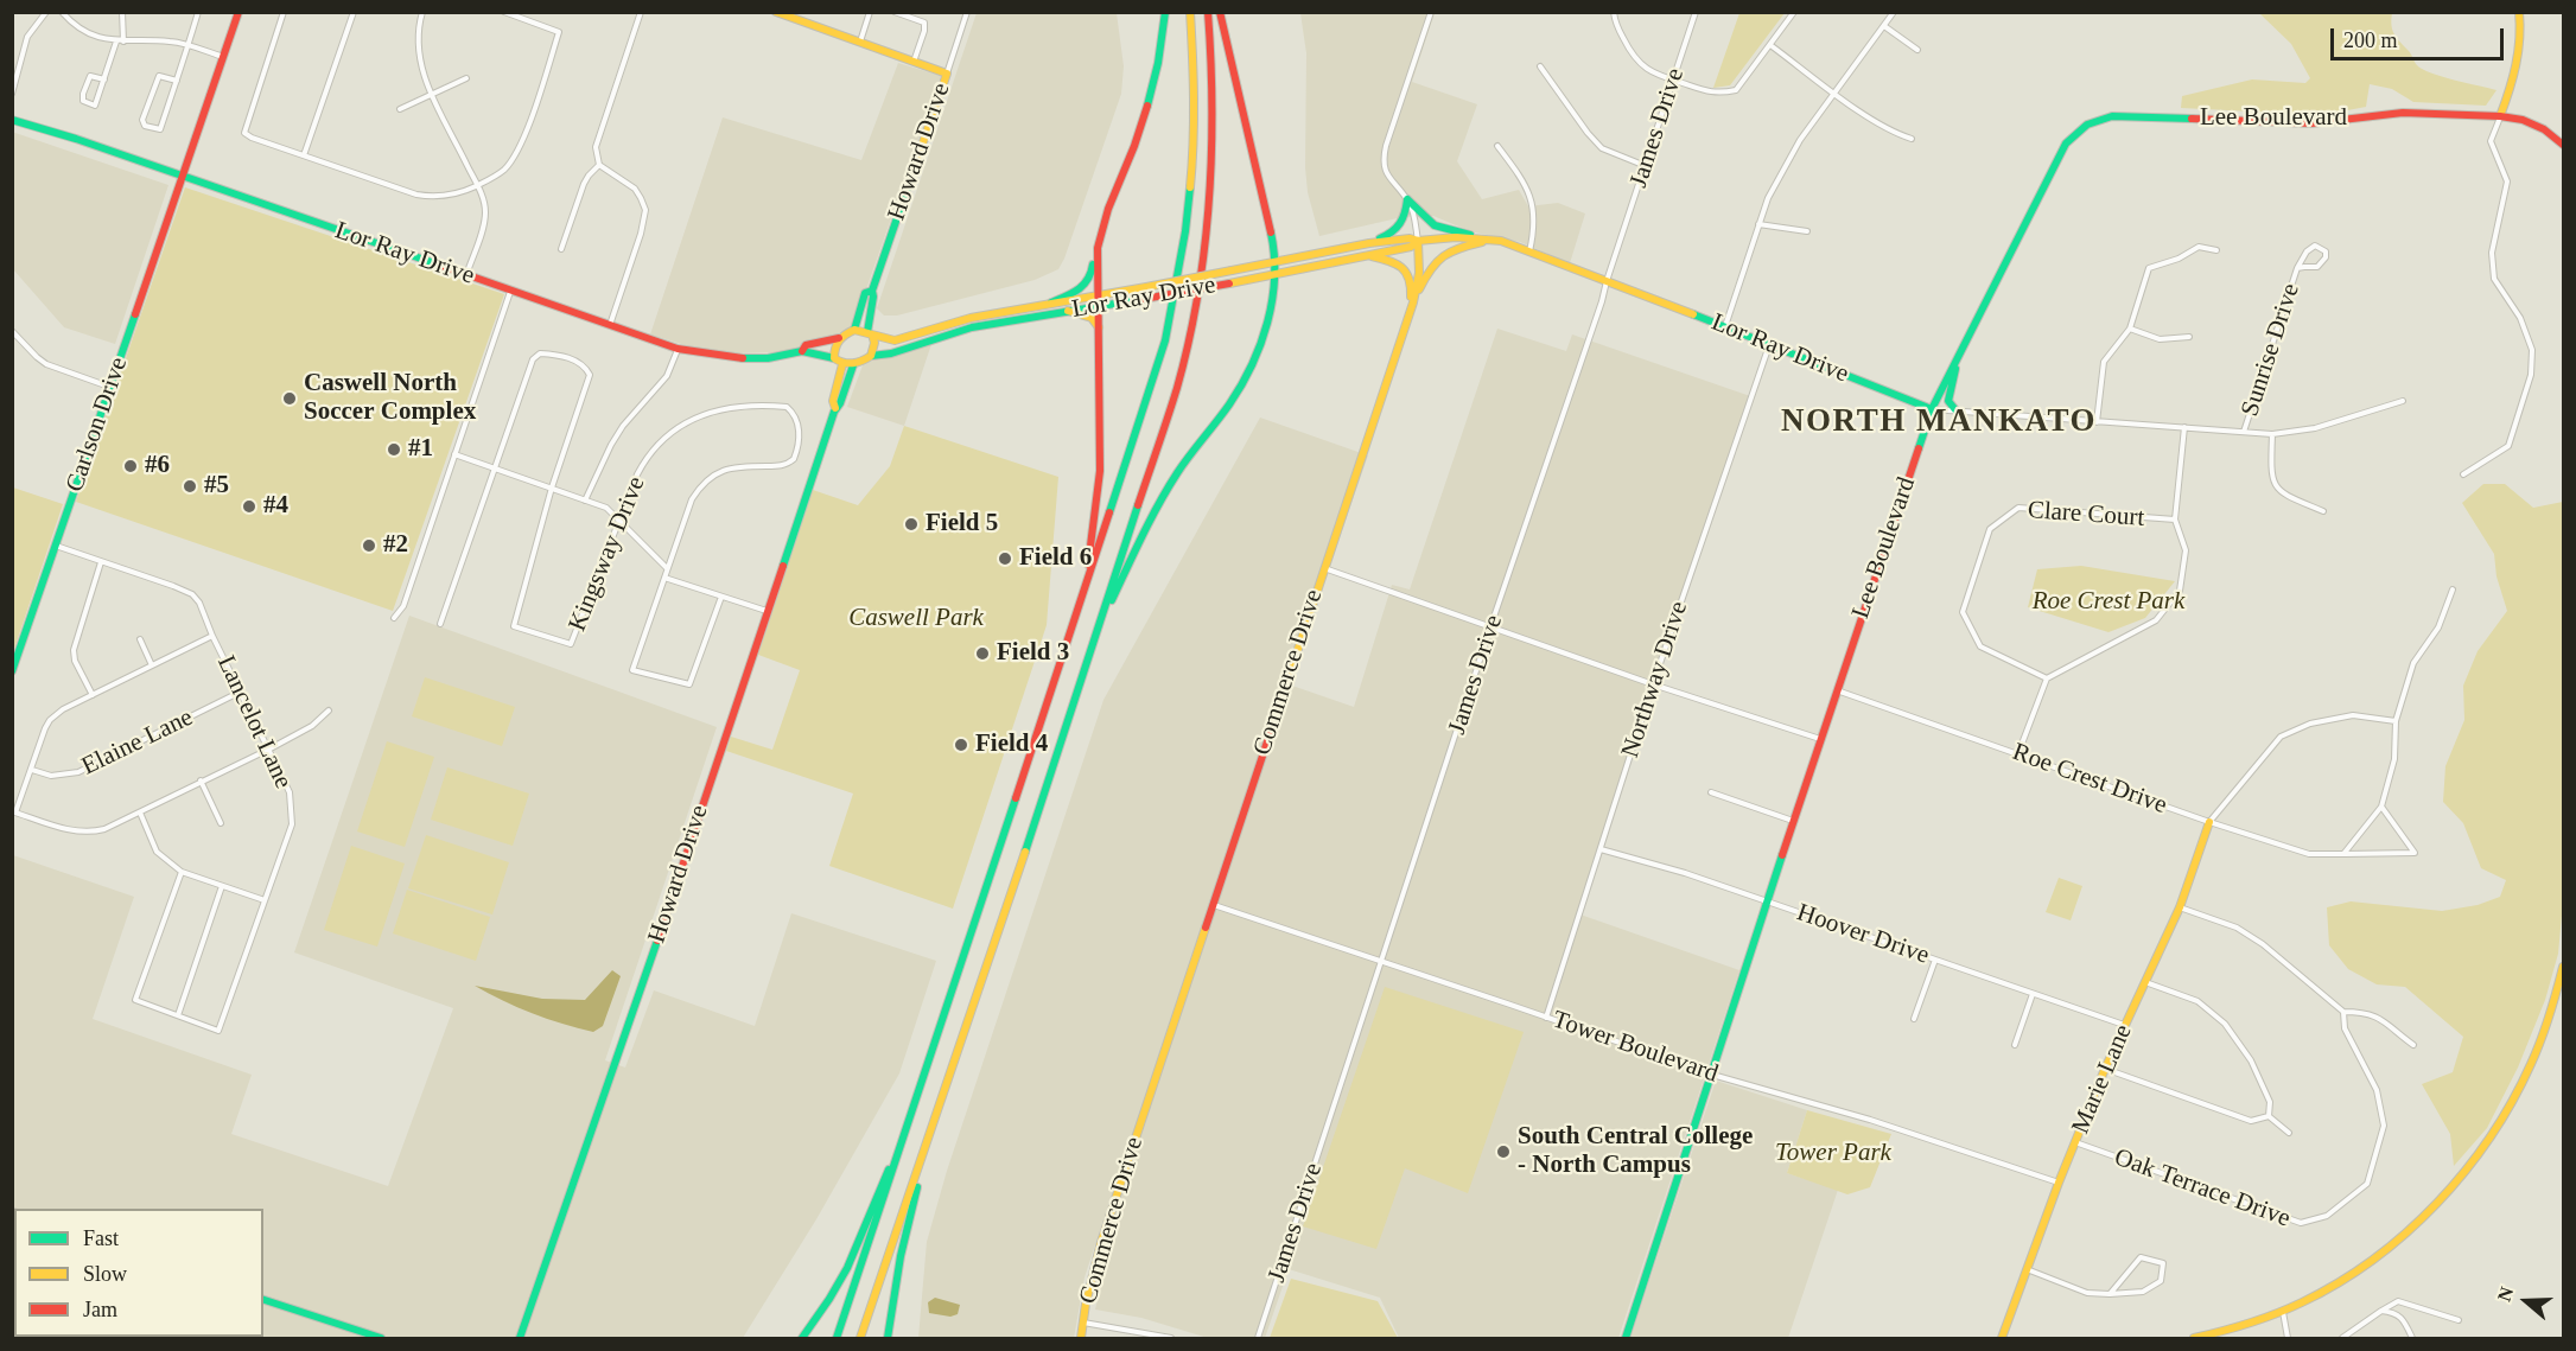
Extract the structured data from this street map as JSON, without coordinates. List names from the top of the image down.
{
  "streets": {
    "main road": [
      "Lee Boulevard",
      "Howard Drive",
      "Lor Ray Drive",
      "Carlson Drive",
      "Commerce Drive",
      "Marie Lane"
    ],
    "street": [
      "James Drive",
      "Sunrise Drive",
      "Clare Court",
      "Kingsway Drive",
      "Northway Drive",
      "Lancelot Lane",
      "Elaine Lane",
      "Roe Crest Drive",
      "Hoover Drive",
      "Tower Boulevard",
      "Oak Terrace Drive"
    ]
  },
  "crossings": [
    ["Lee Boulevard", "Lor Ray Drive"],
    ["Lee Boulevard", "Roe Crest Drive"],
    ["Lee Boulevard", "Hoover Drive"],
    ["Lee Boulevard", "Tower Boulevard"],
    ["James Drive", "Lor Ray Drive"],
    ["James Drive", "Tower Boulevard"],
    ["Howard Drive", "Lor Ray Drive"],
    ["Lor Ray Drive", "Sunrise Drive"],
    ["Lor Ray Drive", "Carlson Drive"],
    ["Lor Ray Drive", "Commerce Drive"],
    ["Lor Ray Drive", "Northway Drive"],
    ["Carlson Drive", "Lancelot Lane"],
    ["Commerce Drive", "Tower Boulevard"],
    ["Northway Drive", "Hoover Drive"],
    ["Northway Drive", "Tower Boulevard"],
    ["Lancelot Lane", "Elaine Lane"],
    ["Roe Crest Drive", "Marie Lane"],
    ["Hoover Drive", "Marie Lane"],
    ["Tower Boulevard", "Marie Lane"],
    ["Marie Lane", "Oak Terrace Drive"]
  ],
  "districts": ["NORTH MANKATO"],
  "parks": ["Roe Crest Park", "Caswell Park", "Tower Park"],
  "places": [
    "Caswell North Soccer Complex",
    "#1",
    "#6",
    "#5",
    "#4",
    "Field 5",
    "#2",
    "Field 6",
    "Field 3",
    "Field 4",
    "South Central College - North Campus"
  ],
  "legend": ["Fast", "Slow", "Jam"],
  "scale_bar": "200 m",
  "north": "left"
}
